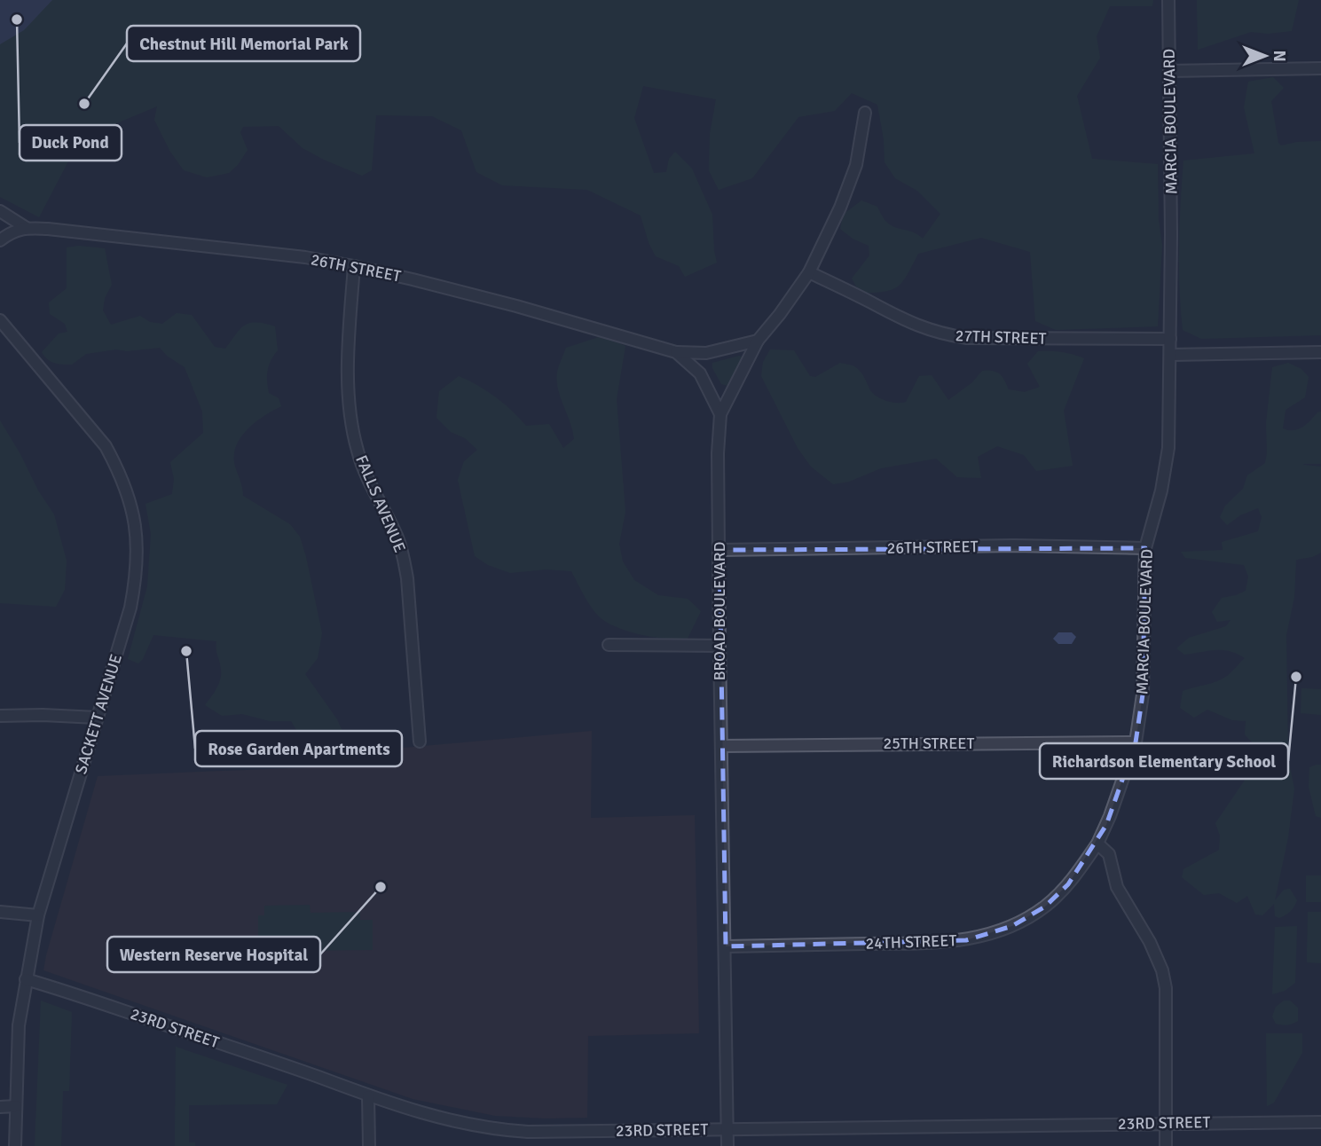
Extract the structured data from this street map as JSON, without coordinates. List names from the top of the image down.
{
  "streets": {
    "street": [
      "MARCIA BOULEVARD",
      "26TH STREET",
      "27TH STREET",
      "FALLS AVENUE",
      "BROAD BOULEVARD",
      "SACKETT AVENUE",
      "25TH STREET",
      "24TH STREET",
      "23RD STREET"
    ]
  },
  "crossings": [
    ["MARCIA BOULEVARD", "26TH STREET"],
    ["MARCIA BOULEVARD", "27TH STREET"],
    ["MARCIA BOULEVARD", "25TH STREET"],
    ["MARCIA BOULEVARD", "24TH STREET"],
    ["26TH STREET", "FALLS AVENUE"],
    ["26TH STREET", "BROAD BOULEVARD"],
    ["27TH STREET", "BROAD BOULEVARD"],
    ["BROAD BOULEVARD", "25TH STREET"],
    ["BROAD BOULEVARD", "24TH STREET"],
    ["BROAD BOULEVARD", "23RD STREET"],
    ["SACKETT AVENUE", "23RD STREET"]
  ],
  "places": [
    "Duck Pond",
    "Chestnut Hill Memorial Park",
    "Rose Garden Apartments",
    "Richardson Elementary School",
    "Western Reserve Hospital"
  ],
  "north": "right"
}
